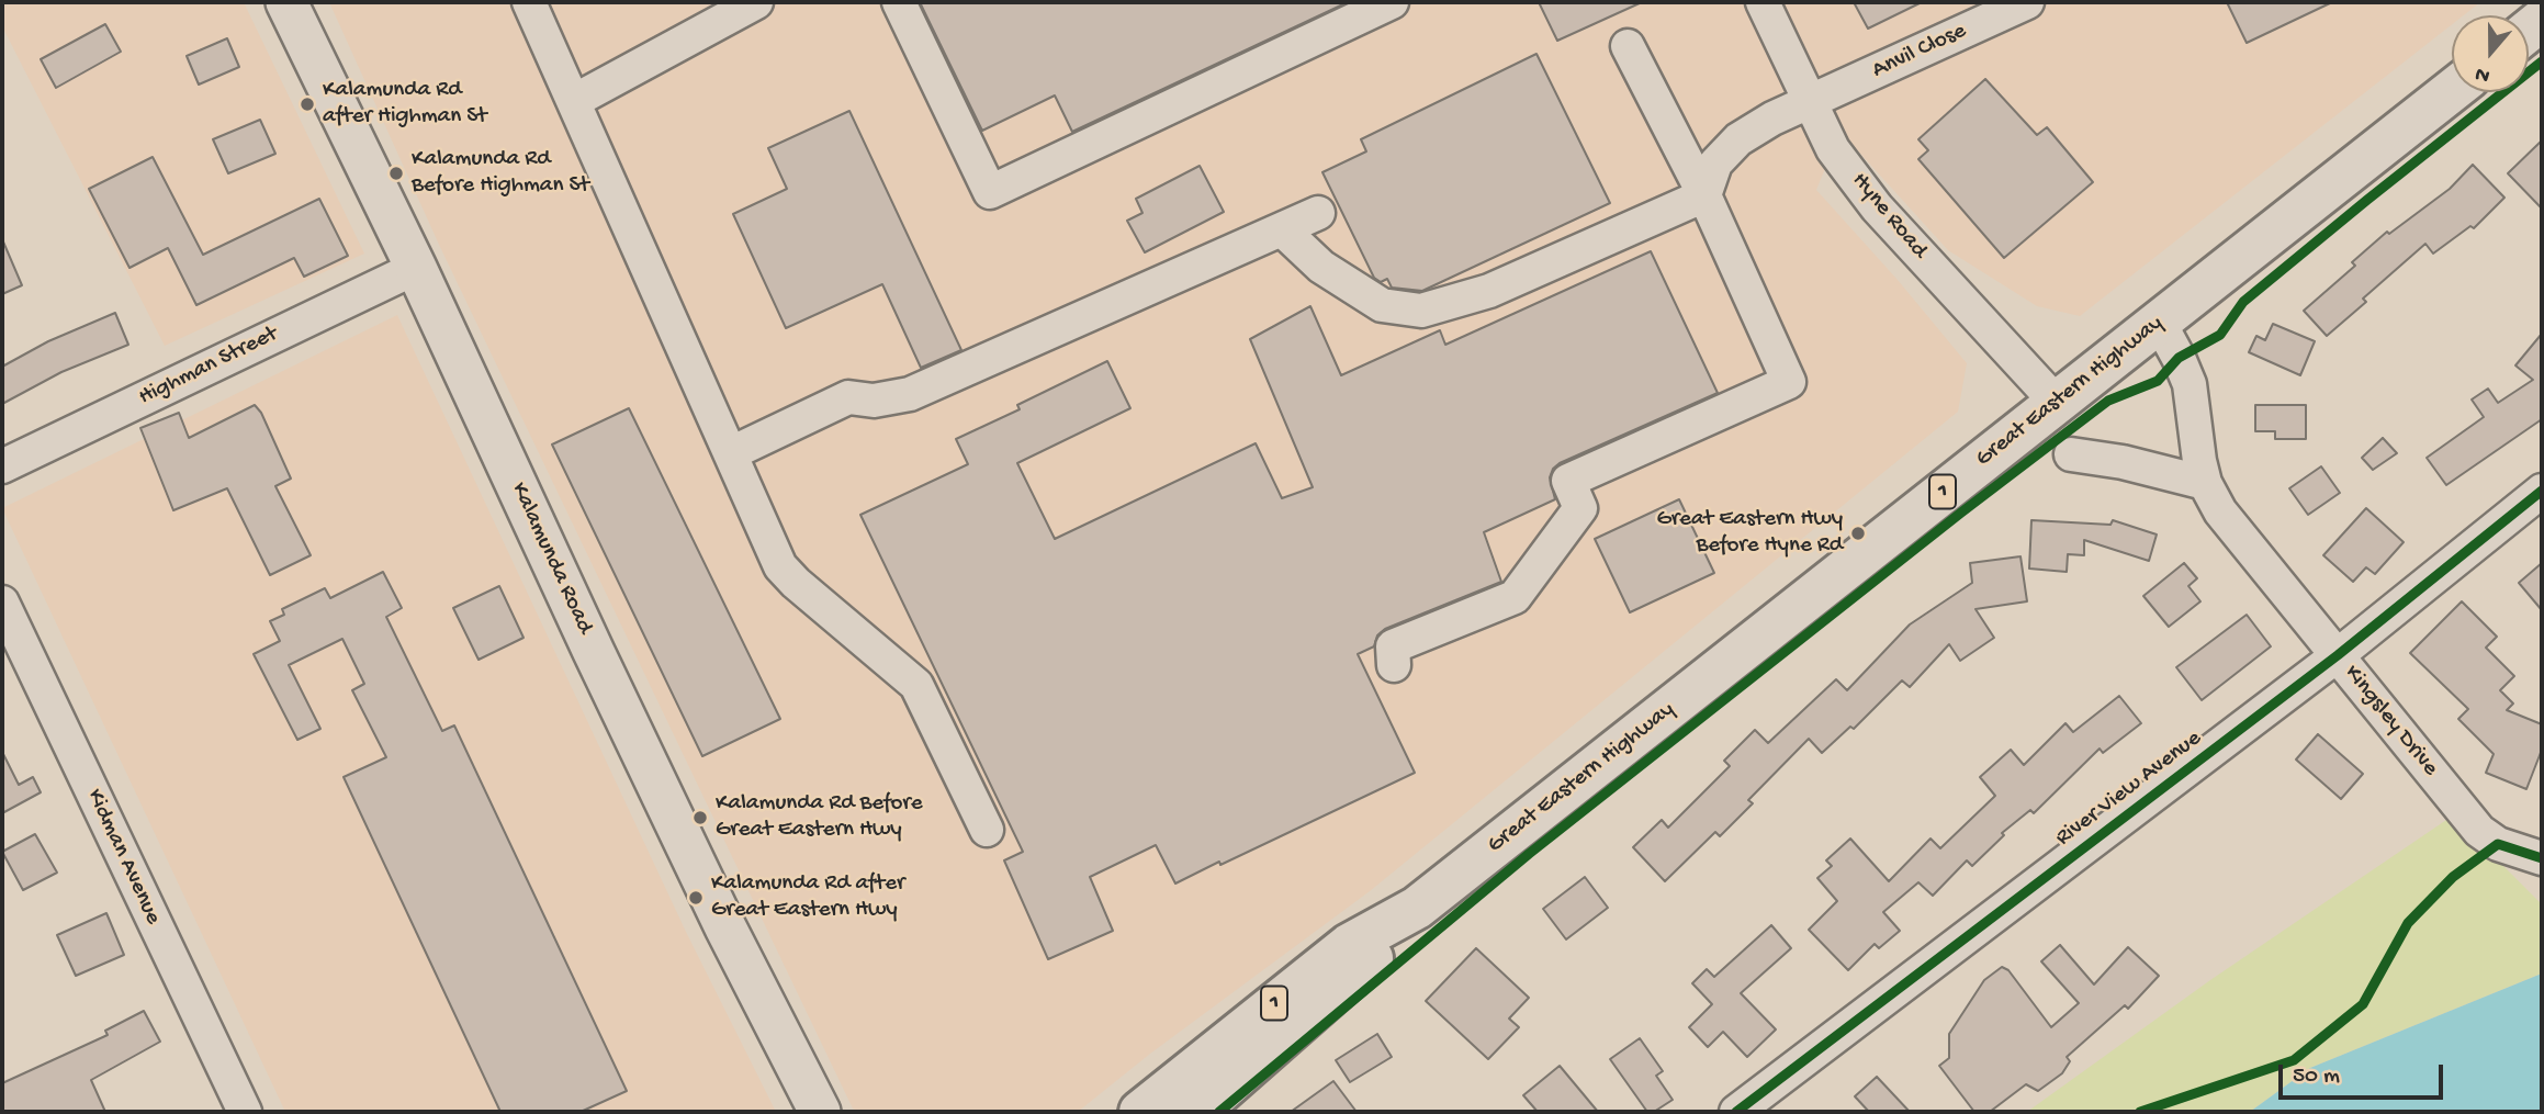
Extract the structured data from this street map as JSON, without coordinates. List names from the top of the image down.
{
  "streets": {
    "highway": ["Great Eastern Highway", "1"],
    "main road": ["Kalamunda Road"],
    "street": [
      "Anvil Close",
      "Hyne Road",
      "Highman Street",
      "Kingsley Drive",
      "River View Avenue",
      "Kidman Avenue"
    ]
  },
  "crossings": [
    ["Anvil Close", "Hyne Road"],
    ["Hyne Road", "Great Eastern Highway"],
    ["Highman Street", "Kalamunda Road"],
    ["Great Eastern Highway", "Kingsley Drive"],
    ["Kingsley Drive", "River View Avenue"]
  ],
  "places": [
    "Kalamunda Rd after Highman St",
    "Kalamunda Rd Before Highman St",
    "Great Eastern Hwy Before Hyne Rd",
    "Kalamunda Rd Before Great Eastern Hwy",
    "Kalamunda Rd after Great Eastern Hwy"
  ],
  "scale_bar": "50 m",
  "north": "bottom"
}
